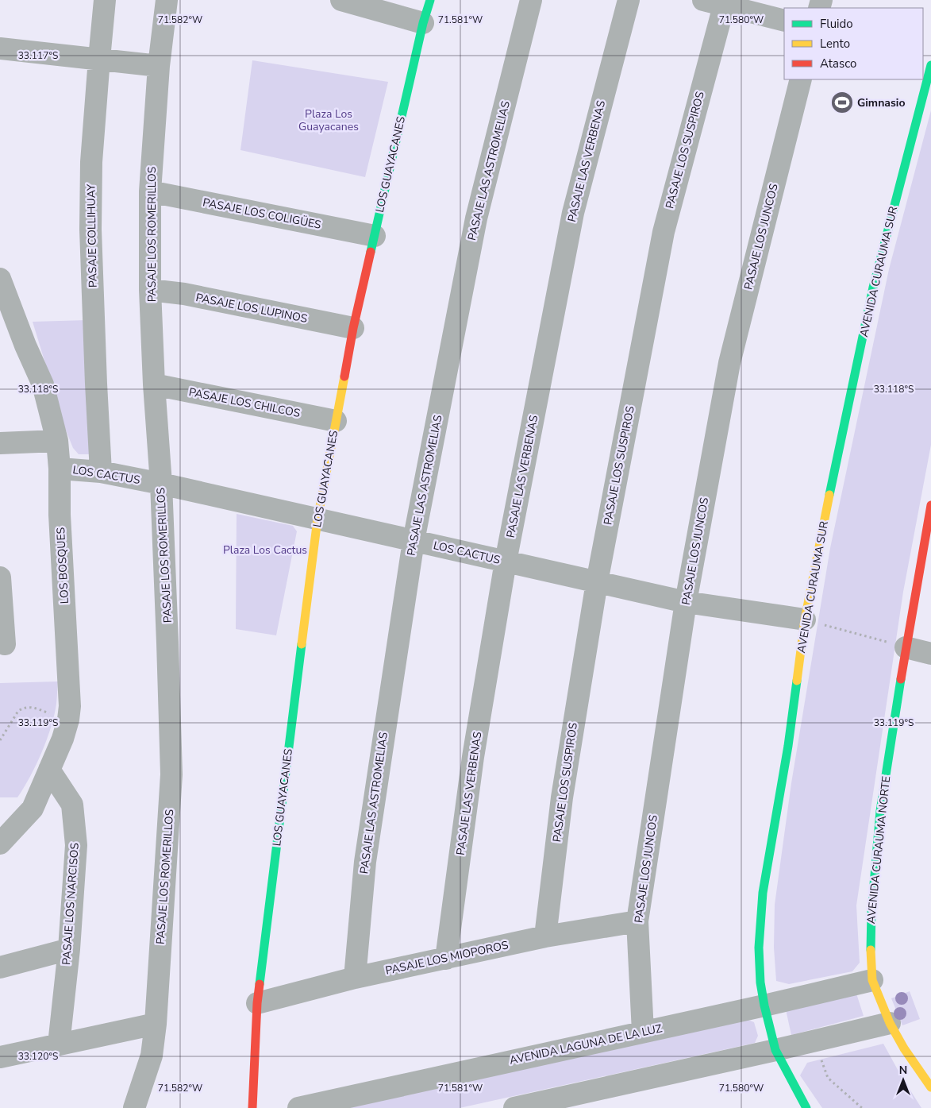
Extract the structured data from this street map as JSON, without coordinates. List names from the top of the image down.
{
  "streets": {
    "street": [
      "PASAJE LOS SUSPIROS",
      "PASAJE LAS VERBENAS",
      "LOS GUAYACANES",
      "PASAJE LAS ASTROMELIAS",
      "PASAJE LOS COLIGÜES",
      "PASAJE LOS ROMERILLOS",
      "PASAJE COLLIHUAY",
      "PASAJE LOS JUNCOS",
      "AVENIDA CURAUMA SUR",
      "PASAJE LOS LUPINOS",
      "PASAJE LOS CHILCOS",
      "LOS CACTUS",
      "LOS BOSQUES",
      "AVENIDA CURAUMA NORTE",
      "PASAJE LOS NARCISOS",
      "PASAJE LOS MIOPOROS",
      "AVENIDA LAGUNA DE LA LUZ"
    ]
  },
  "crossings": [
    ["PASAJE LOS SUSPIROS", "LOS CACTUS"],
    ["PASAJE LOS SUSPIROS", "PASAJE LOS MIOPOROS"],
    ["PASAJE LAS VERBENAS", "LOS CACTUS"],
    ["PASAJE LAS VERBENAS", "PASAJE LOS MIOPOROS"],
    ["LOS GUAYACANES", "PASAJE LOS COLIGÜES"],
    ["LOS GUAYACANES", "PASAJE LOS LUPINOS"],
    ["LOS GUAYACANES", "PASAJE LOS CHILCOS"],
    ["LOS GUAYACANES", "LOS CACTUS"],
    ["LOS GUAYACANES", "PASAJE LOS MIOPOROS"],
    ["PASAJE LAS ASTROMELIAS", "LOS CACTUS"],
    ["PASAJE LAS ASTROMELIAS", "PASAJE LOS MIOPOROS"],
    ["PASAJE LOS COLIGÜES", "PASAJE LOS ROMERILLOS"],
    ["PASAJE LOS ROMERILLOS", "PASAJE LOS LUPINOS"],
    ["PASAJE LOS ROMERILLOS", "PASAJE LOS CHILCOS"],
    ["PASAJE LOS ROMERILLOS", "LOS CACTUS"],
    ["PASAJE COLLIHUAY", "LOS CACTUS"],
    ["PASAJE LOS JUNCOS", "LOS CACTUS"],
    ["PASAJE LOS JUNCOS", "PASAJE LOS MIOPOROS"],
    ["PASAJE LOS JUNCOS", "AVENIDA LAGUNA DE LA LUZ"],
    ["AVENIDA CURAUMA SUR", "LOS CACTUS"],
    ["AVENIDA CURAUMA SUR", "AVENIDA LAGUNA DE LA LUZ"],
    ["LOS CACTUS", "LOS BOSQUES"],
    ["LOS BOSQUES", "PASAJE LOS NARCISOS"],
    ["AVENIDA CURAUMA NORTE", "AVENIDA LAGUNA DE LA LUZ"]
  ],
  "parks": ["Plaza Los Guayacanes", "Plaza Los Cactus"],
  "places": {
    "sports": ["Gimnasio"]
  },
  "legend": ["Fluido", "Lento", "Atasco"],
  "north": "top",
  "coordinates": [
    "71.582°W",
    "71.581°W",
    "71.580°W",
    "33.117°S",
    "33.118°S",
    "33.119°S",
    "33.120°S"
  ]
}
